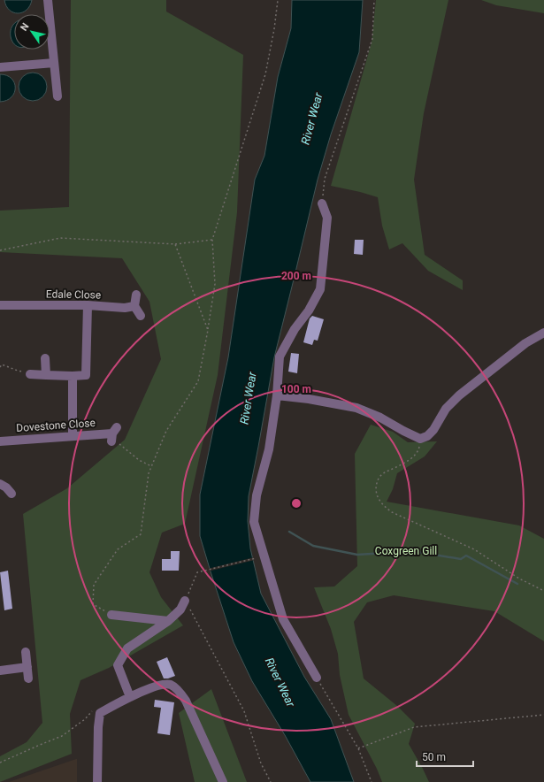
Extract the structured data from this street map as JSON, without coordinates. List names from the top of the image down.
{
  "streets": {
    "street": ["Edale Close", "Dovestone Close"]
  },
  "water": ["River Wear"],
  "parks": ["Coxgreen Gill"],
  "scale_bar": "50 m",
  "north": "top left",
  "rings": ["200 m", "100 m"]
}
